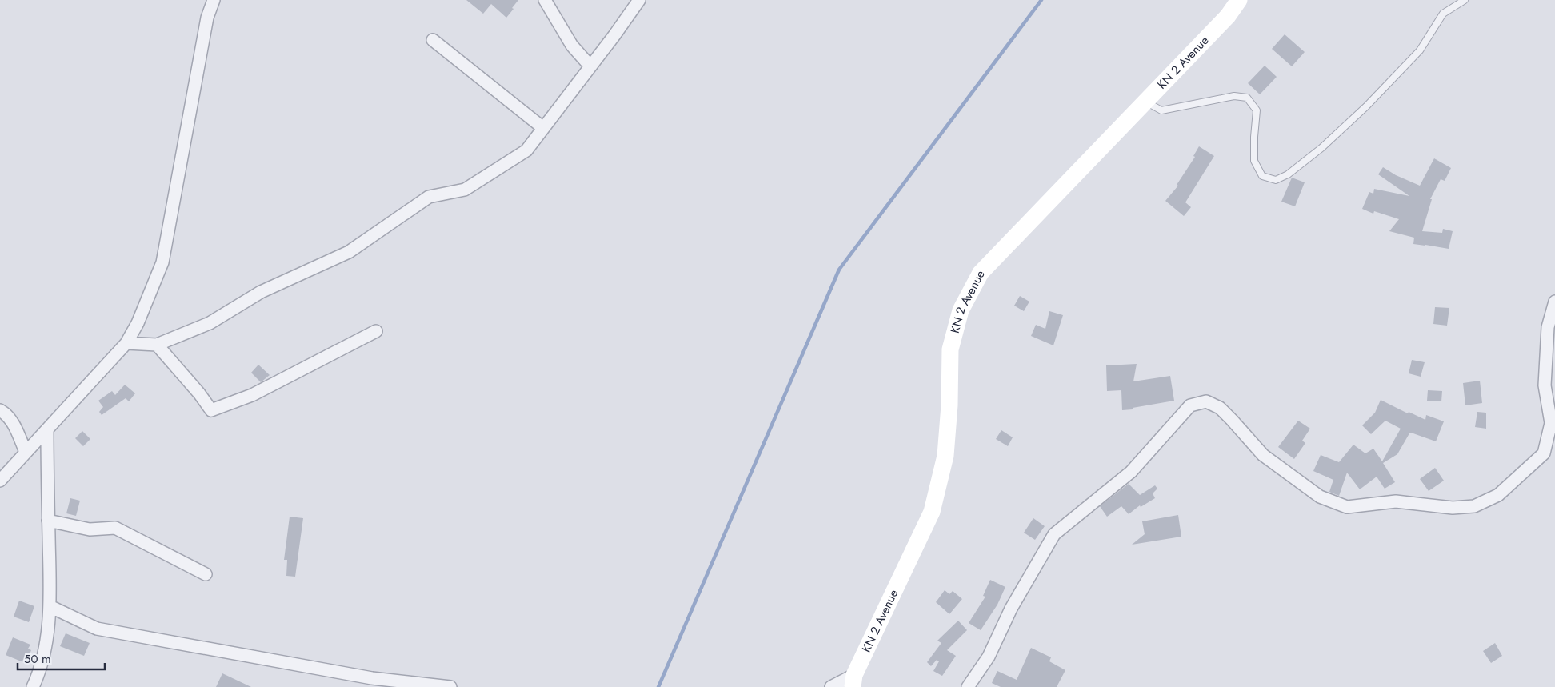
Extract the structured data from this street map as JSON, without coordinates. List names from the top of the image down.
{
  "streets": {
    "main road": ["KN 2 Avenue"]
  },
  "scale_bar": "50 m"
}
